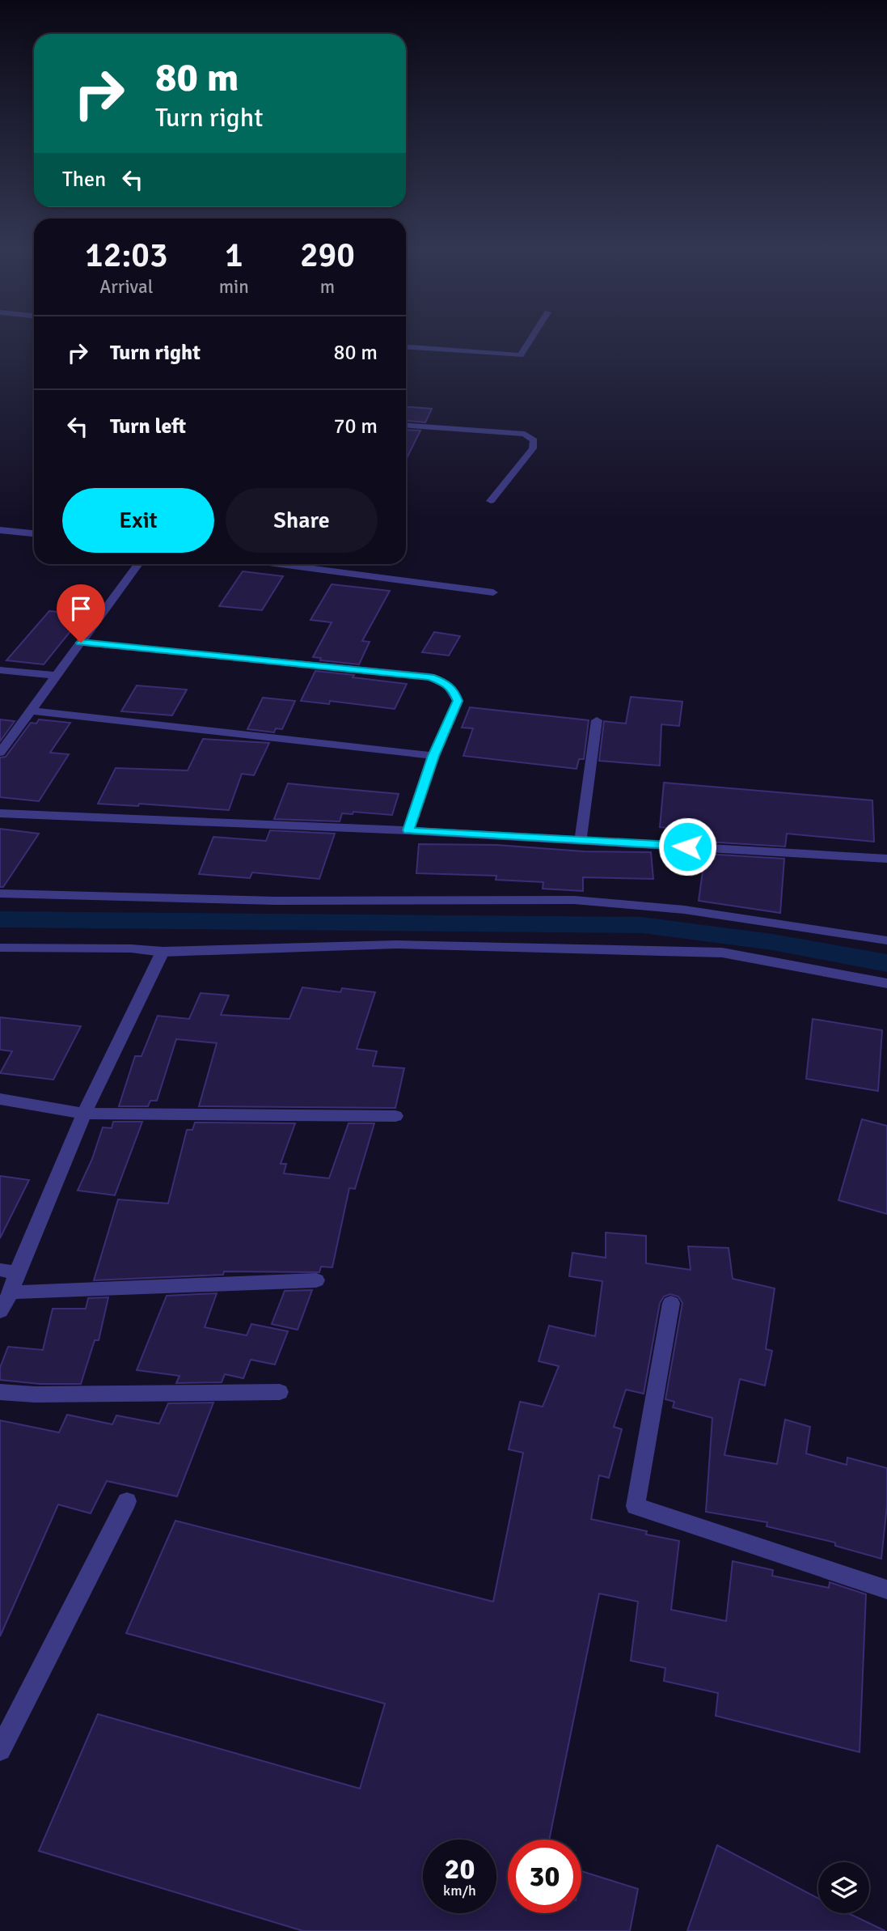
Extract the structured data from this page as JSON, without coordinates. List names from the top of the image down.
{
  "page": {
    "turn": ["80 m", "Turn right"],
    "then": "Then",
    "eta": [
      "12:03",
      "Arrival",
      "1",
      "min",
      "290",
      "m"
    ],
    "list": [
      {
        "name": "Turn right",
        "value": "80 m"
      },
      {
        "name": "Turn left",
        "value": "70 m"
      }
    ],
    "buttons": ["Exit", "Share"],
    "speed": "20 km/h",
    "limit": "30"
  }
}
